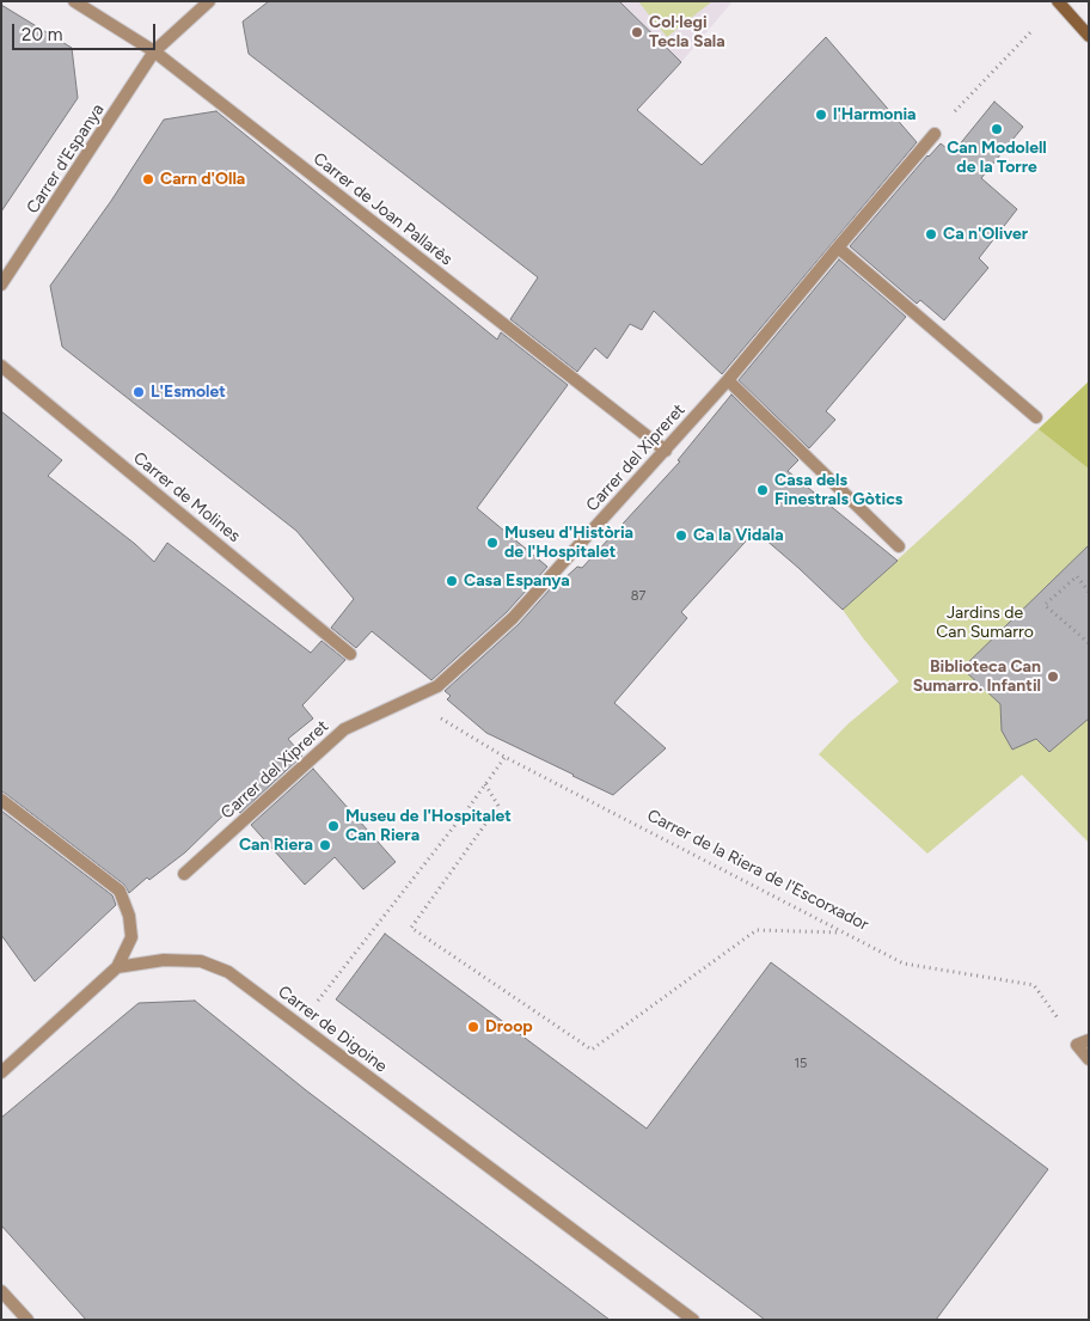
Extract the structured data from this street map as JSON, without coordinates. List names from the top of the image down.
{
  "streets": {
    "street": [
      "Carrer d'Espanya",
      "Carrer de Joan Pallarès",
      "Carrer del Xipreret",
      "Carrer de Molines",
      "Carrer de Digoine"
    ],
    "path": ["Carrer de la Riera de l'Escorxador"]
  },
  "crossings": [
    ["Carrer d'Espanya", "Carrer de Joan Pallarès"],
    ["Carrer de Joan Pallarès", "Carrer del Xipreret"],
    ["Carrer del Xipreret", "Carrer de la Riera de l'Escorxador"]
  ],
  "parks": ["Jardins de Can Sumarro"],
  "places": [
    "Col·legi Tecla Sala",
    "l'Harmonia",
    "Can Modolell de la Torre",
    "Carn d'Olla",
    "Ca n'Oliver",
    "L'Esmolet",
    "Casa dels Finestrals Gòtics",
    "Ca la Vidala",
    "Museu d'Història de l'Hospitalet",
    "Casa Espanya",
    "Biblioteca Can Sumarro. Infantil",
    "Museu de l'Hospitalet Can Riera",
    "Can Riera",
    "Droop"
  ],
  "house_numbers": ["87", "15"],
  "scale_bar": "20 m"
}
